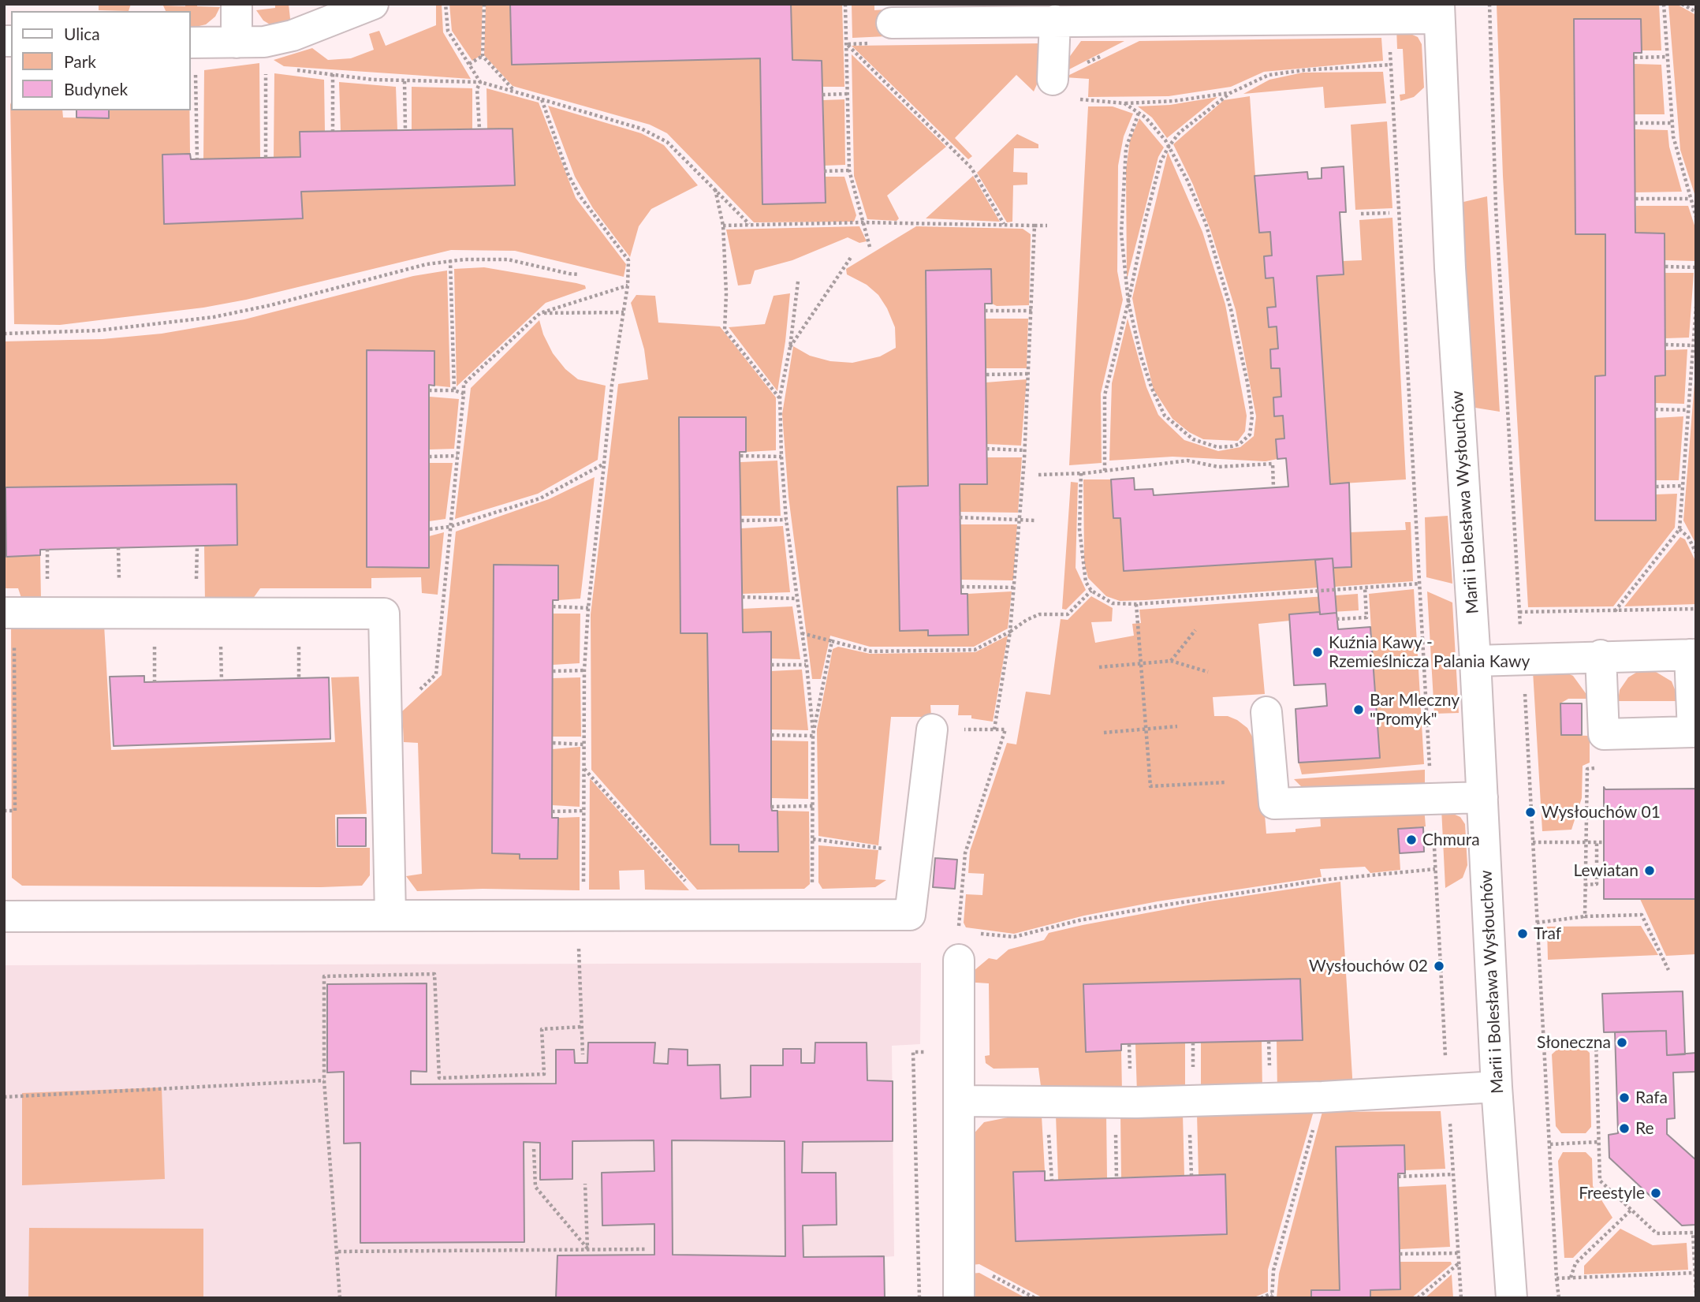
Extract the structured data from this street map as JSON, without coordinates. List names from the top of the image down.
{
  "streets": {
    "street": ["Marii i Bolesława Wysłouchów"]
  },
  "places": [
    "Kuźnia Kawy - Rzemieślnicza Palania Kawy",
    "Bar Mleczny \"Promyk\"",
    "Wysłouchów 01",
    "Chmura",
    "Lewiatan",
    "Traf",
    "Wysłouchów 02",
    "Słoneczna",
    "Rafa",
    "Re",
    "Freestyle"
  ],
  "legend": ["Ulica", "Park", "Budynek"]
}
